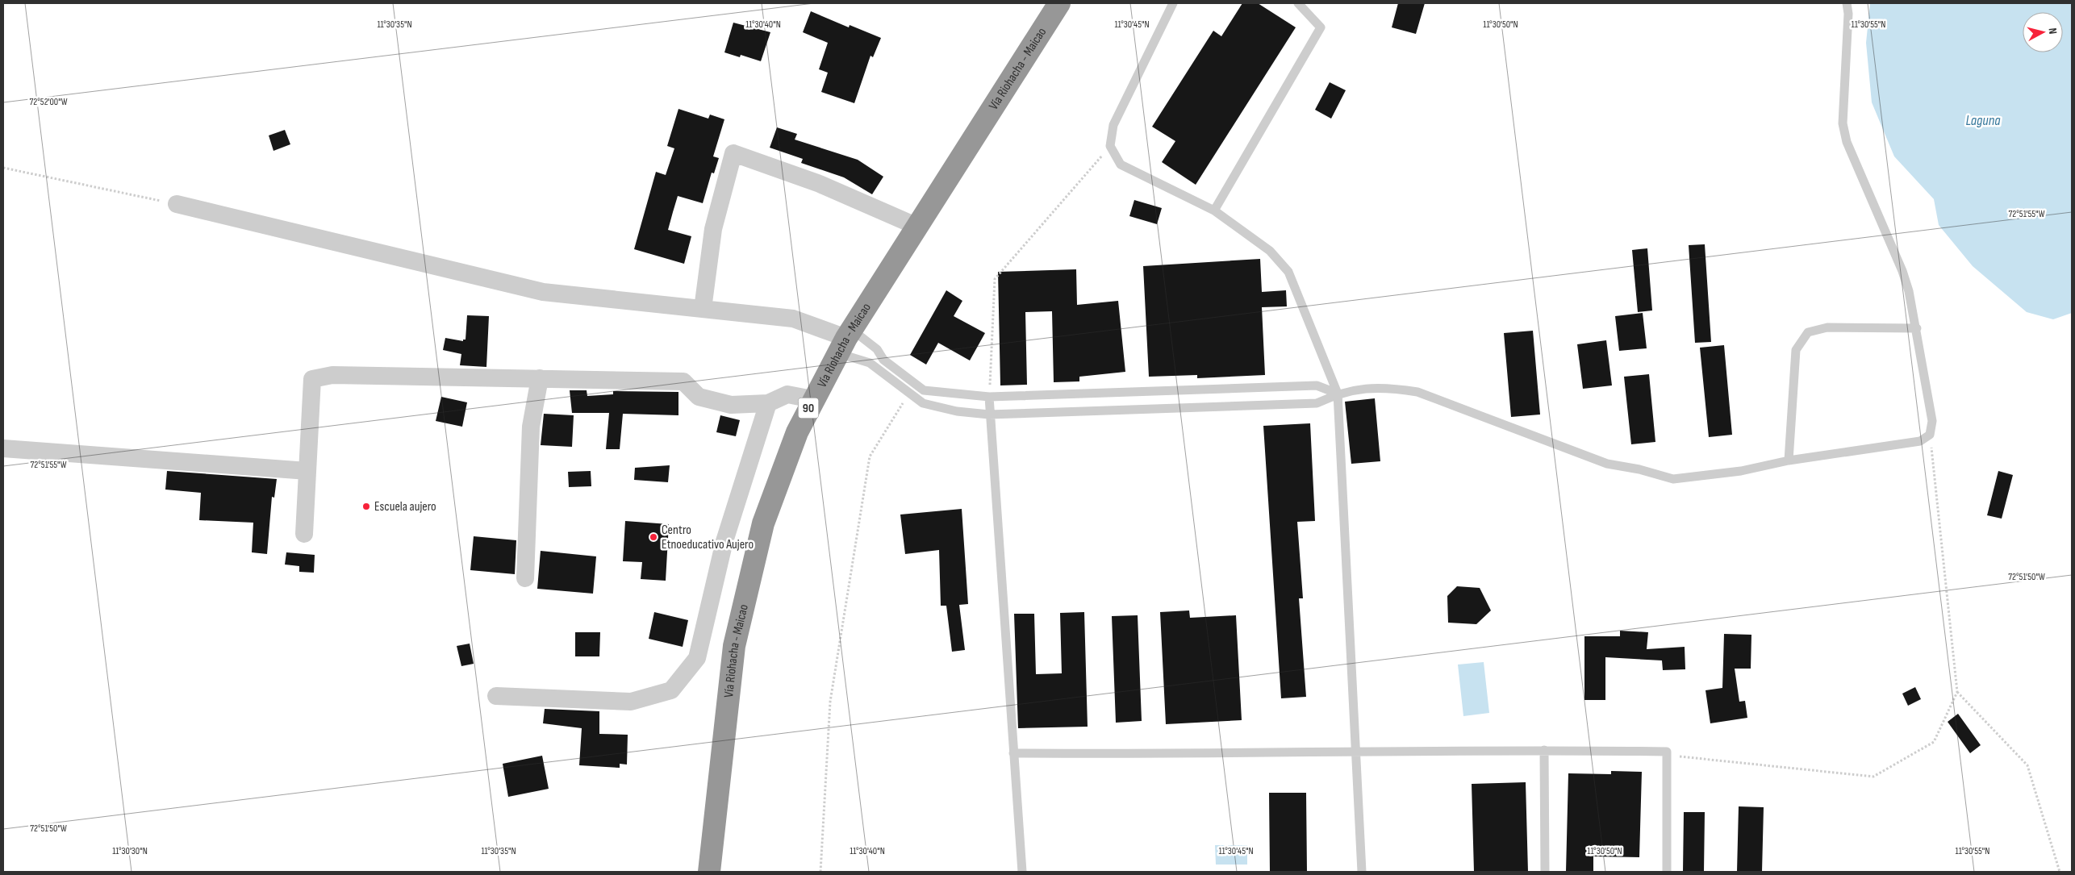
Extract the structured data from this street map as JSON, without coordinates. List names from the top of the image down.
{
  "streets": {
    "highway": ["Vía Riohacha - Maicao", "90"]
  },
  "water": ["Laguna"],
  "places": ["Escuela aujero", "Centro Etnoeducativo Aujero"],
  "north": "right",
  "coordinates": [
    "11°30'35\"N",
    "11°30'40\"N",
    "11°30'45\"N",
    "11°30'50\"N",
    "11°30'55\"N",
    "72°52'00\"W",
    "72°51'55\"W",
    "72°51'50\"W",
    "11°30'30\"N"
  ]
}
